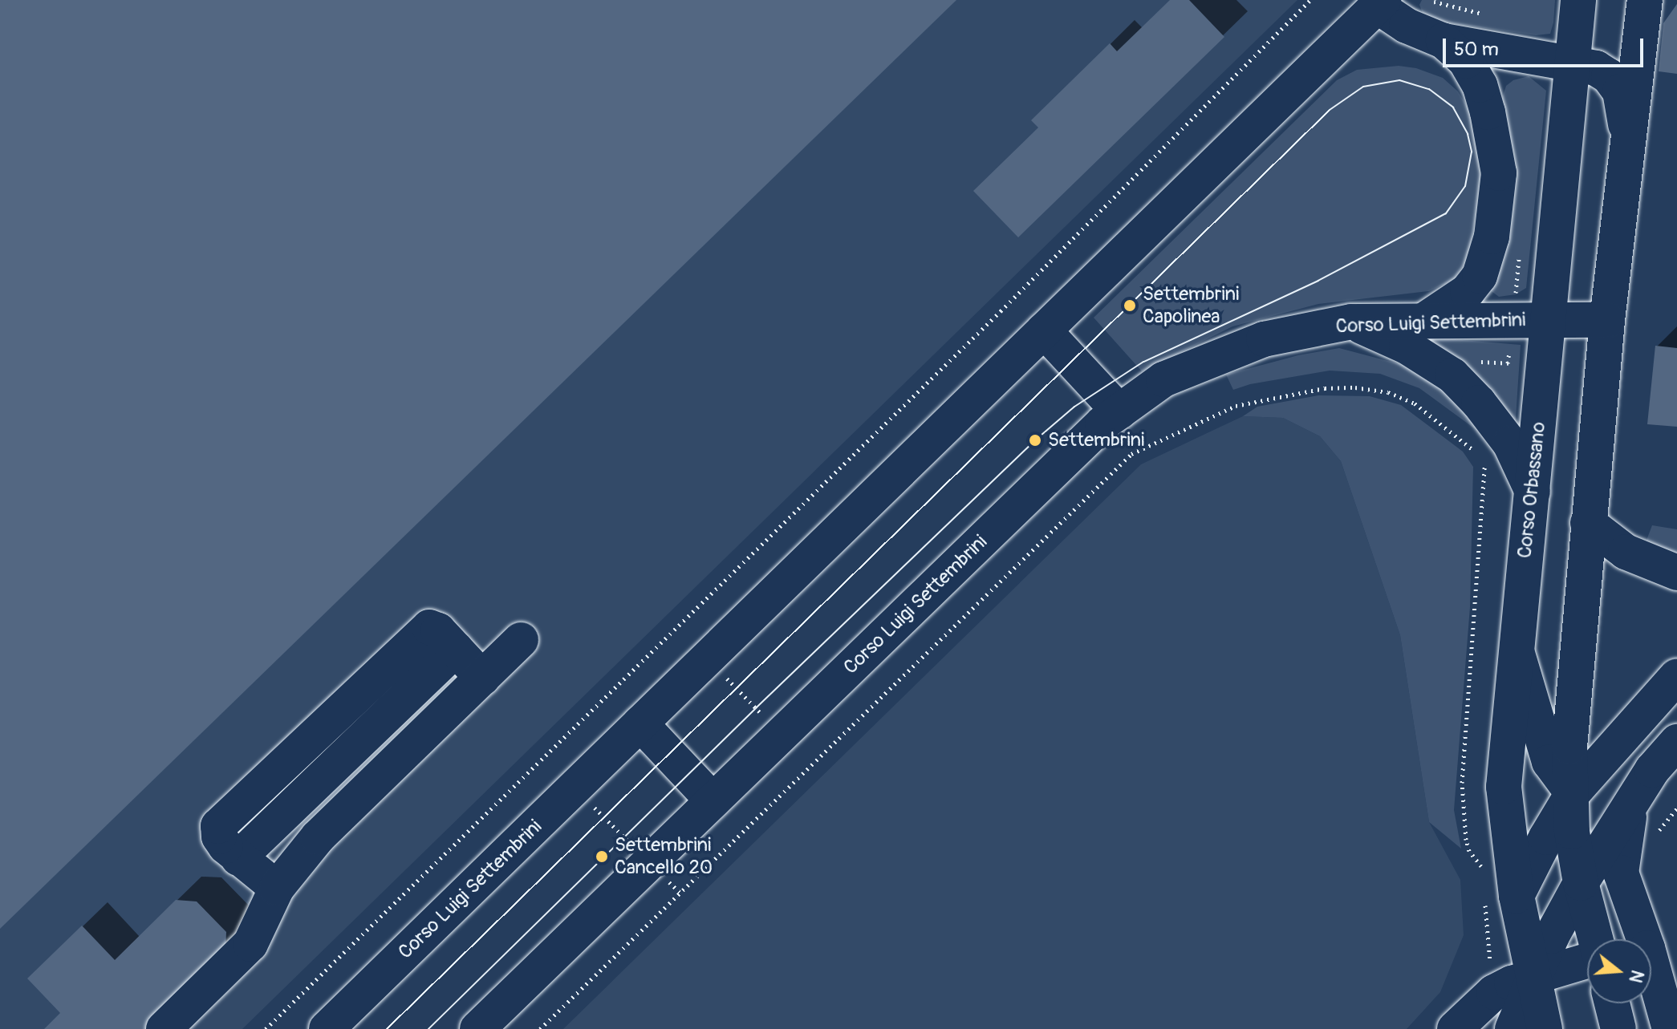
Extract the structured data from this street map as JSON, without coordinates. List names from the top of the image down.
{
  "streets": {
    "main road": ["Corso Luigi Settembrini", "Corso Orbassano"]
  },
  "crossings": [
    ["Corso Luigi Settembrini", "Corso Orbassano"]
  ],
  "places": ["Settembrini Capolinea", "Settembrini", "Settembrini Cancello 20"],
  "scale_bar": "50 m",
  "north": "right"
}
